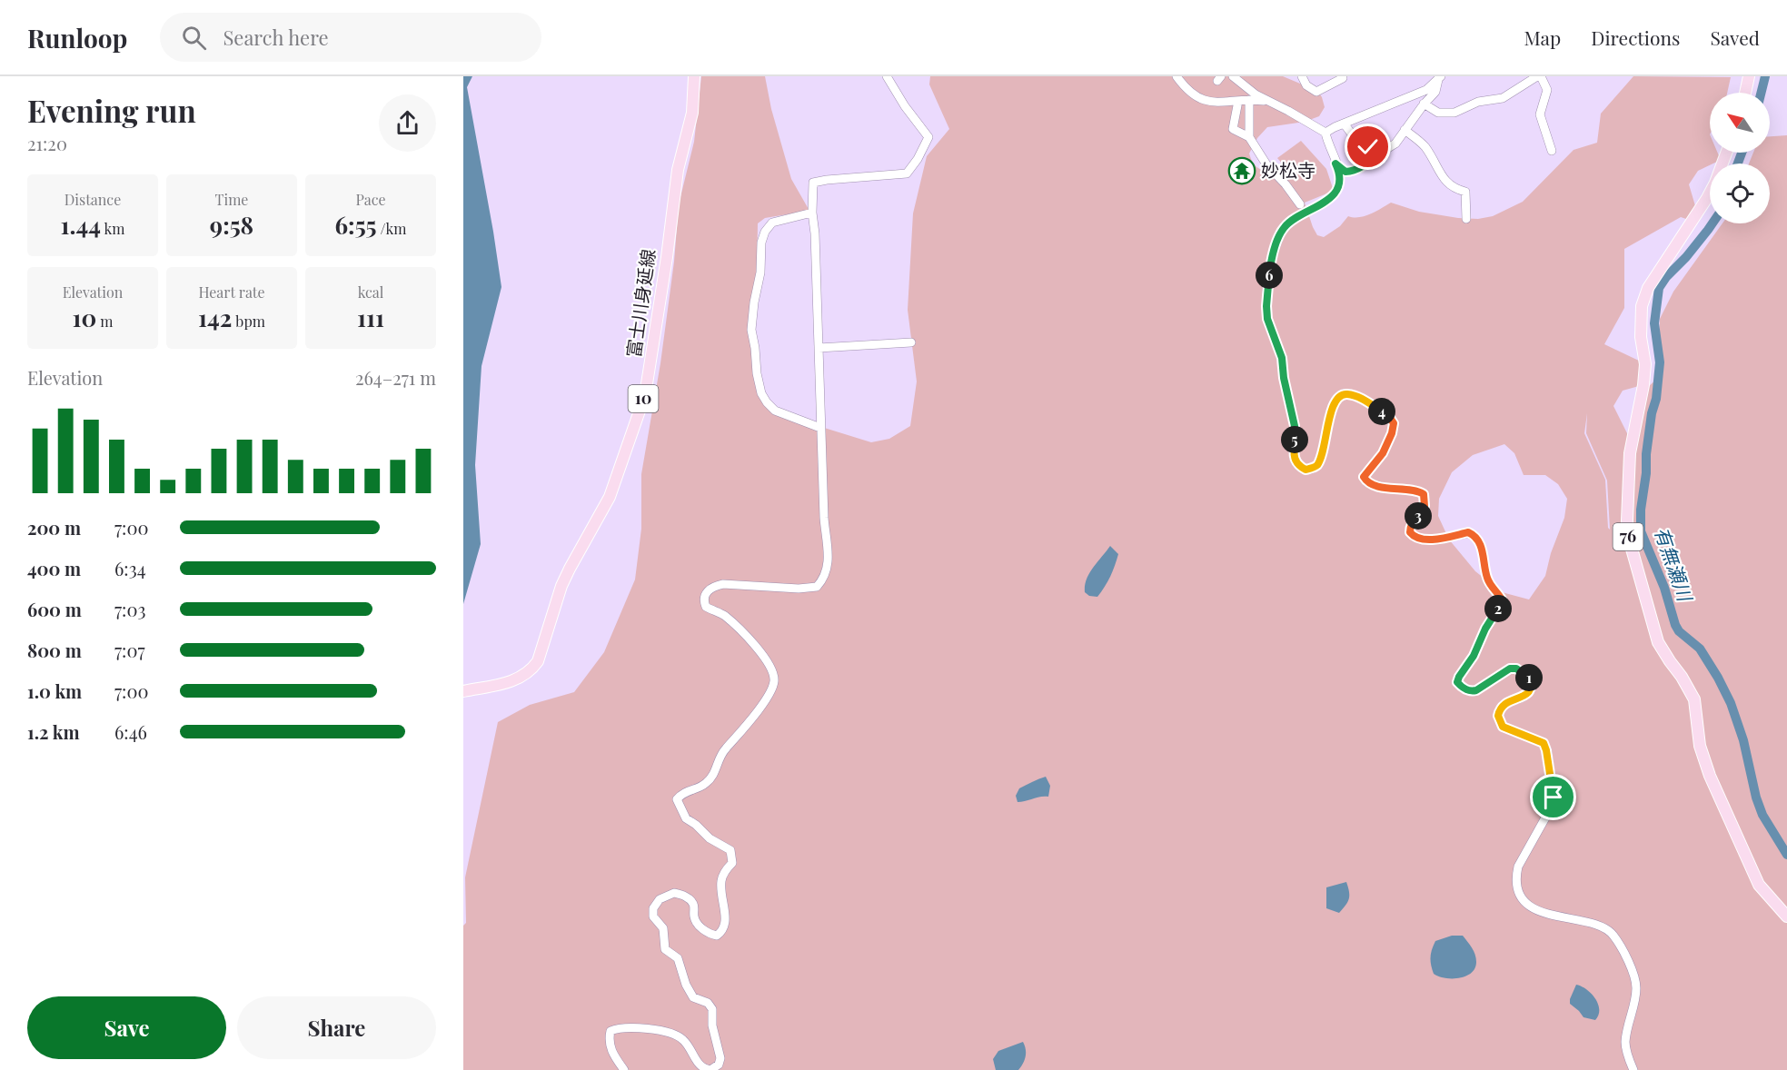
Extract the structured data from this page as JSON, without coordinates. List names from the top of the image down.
{
  "streets": {
    "main road": ["富士川身延線", "10", "76"]
  },
  "water": ["有無瀬川"],
  "places": {
    "temple": ["妙松寺"]
  },
  "north": "top left",
  "page": {
    "header": "Runloop",
    "search": "Search here",
    "nav": ["Map", "Directions", "Saved"],
    "heading": ["Evening run", "21:20"],
    "stats": [
      ["Distance", "1.44 km"],
      ["Time", "9:58"],
      ["Pace", "6:55 /km"],
      ["Elevation", "10 m"],
      ["Heart rate", "142 bpm"],
      ["kcal", "111"]
    ],
    "pins": [
      "6",
      "4",
      "5",
      "3",
      "2",
      "1"
    ],
    "chart": ["Elevation", "264–271 m"],
    "list": [
      {
        "name": "200 m",
        "note": "7:00"
      },
      {
        "name": "400 m",
        "note": "6:34"
      },
      {
        "name": "600 m",
        "note": "7:03"
      },
      {
        "name": "800 m",
        "note": "7:07"
      },
      {
        "name": "1.0 km",
        "note": "7:00"
      },
      {
        "name": "1.2 km",
        "note": "6:46"
      }
    ],
    "buttons": ["Save", "Share"]
  }
}
